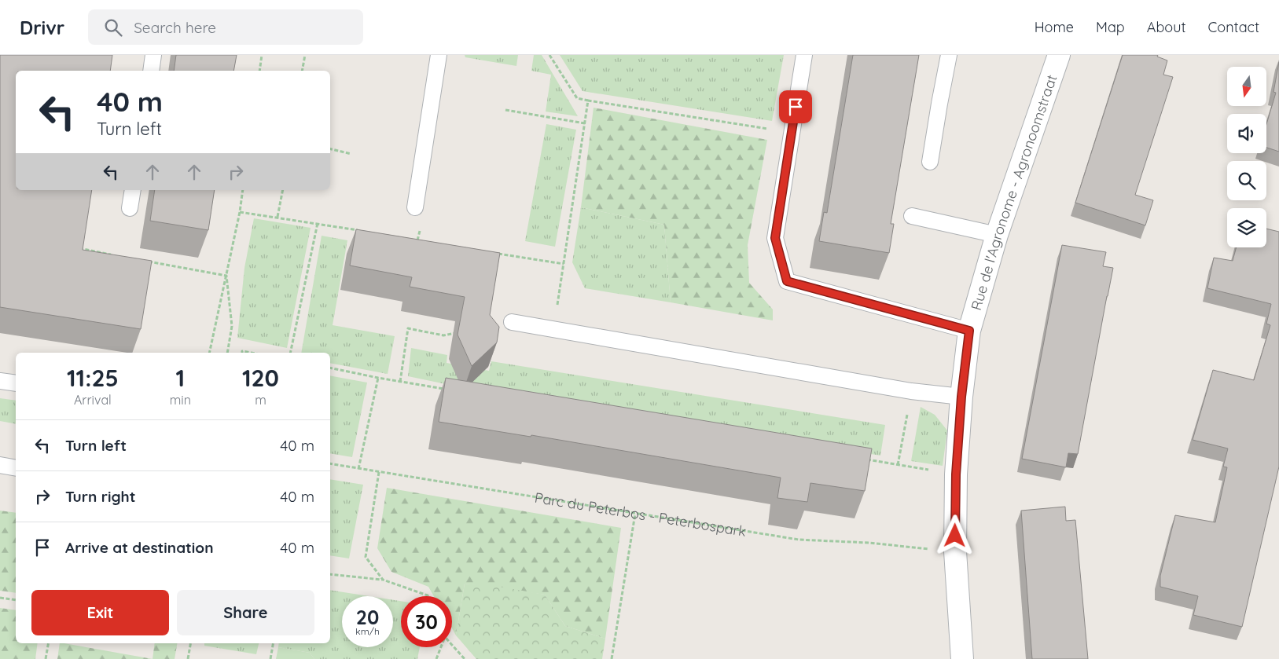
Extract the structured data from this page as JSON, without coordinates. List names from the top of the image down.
{
  "streets": {
    "street": ["Rue de l'Agronome - Agronoomstraat"],
    "path": ["Parc du Peterbos - Peterbospark"]
  },
  "crossings": [
    ["Rue de l'Agronome - Agronoomstraat", "Parc du Peterbos - Peterbospark"]
  ],
  "north": "bottom",
  "page": {
    "header": "Drivr",
    "search": "Search here",
    "nav": [
      "Home",
      "Map",
      "About",
      "Contact"
    ],
    "turn": ["40 m", "Turn left"],
    "eta": [
      "11:25",
      "Arrival",
      "1",
      "min",
      "120",
      "m"
    ],
    "list": [
      {
        "name": "Turn left",
        "value": "40 m"
      },
      {
        "name": "Turn right",
        "value": "40 m"
      },
      {
        "name": "Arrive at destination",
        "value": "40 m"
      }
    ],
    "buttons": ["Exit", "Share"],
    "speed": "20 km/h",
    "limit": "30"
  }
}
